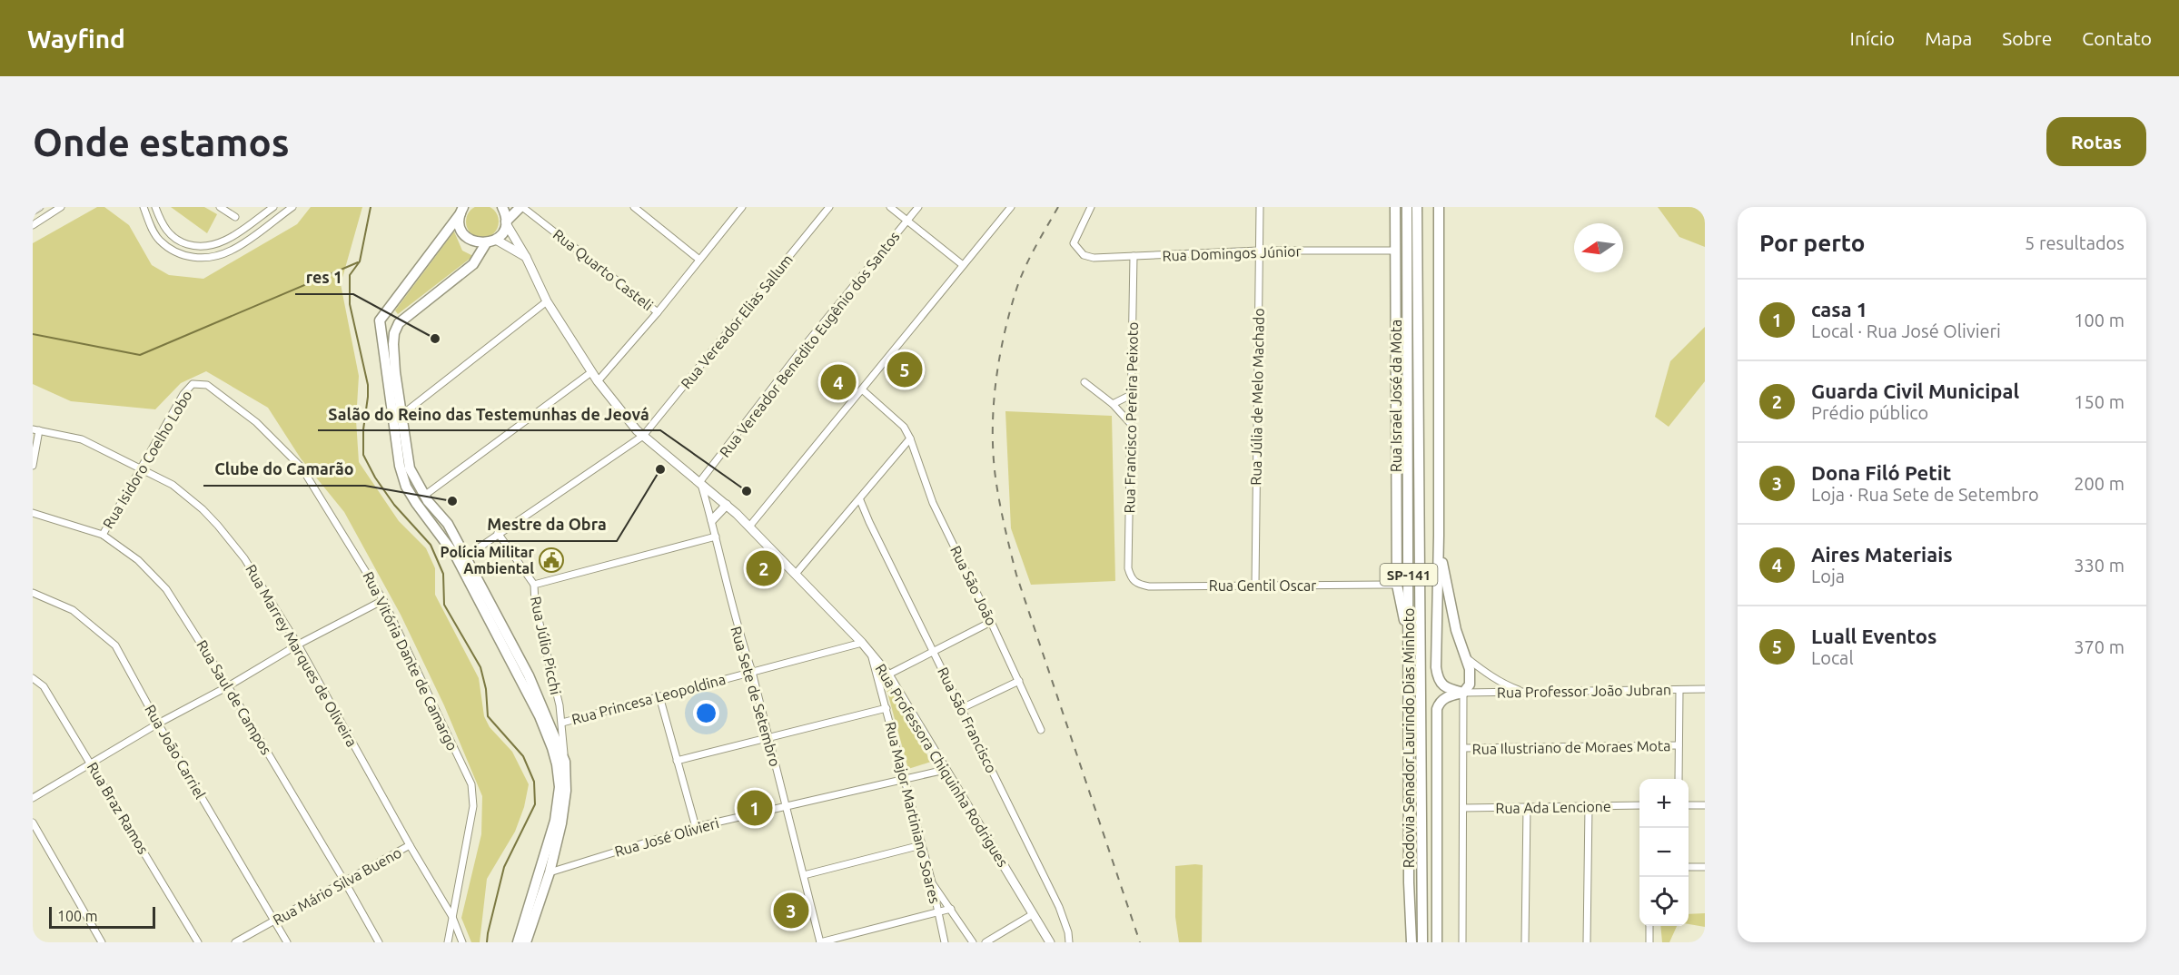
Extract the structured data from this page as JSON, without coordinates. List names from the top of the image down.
{
  "streets": {
    "main road": [
      "Rua Israel José da Mota",
      "SP-141",
      "Rodovia Senador Laurindo Dias Minhoto",
      "Rua Professora Chiquinha Rodrigues"
    ],
    "street": [
      "Rua Domingos Júnior",
      "Rua Quarto Casteli",
      "Rua Vereador Elias Sallum",
      "Rua Vereador Benedito Eugênio dos Santos",
      "Rua Júlia de Melo Machado",
      "Rua Francisco Pereira Peixoto",
      "Rua Isidoro Coelho Lobo",
      "Rua São João",
      "Rua Gentil Oscar",
      "Rua Júlio Picchi",
      "Rua Marrey Marques de Oliveira",
      "Rua Vitória Dante de Camargo",
      "Rua Professor João Jubran",
      "Rua Sete de Setembro",
      "Rua Saul de Campos",
      "Rua Princesa Leopoldina",
      "Rua São Francisco",
      "Rua Ilustriano de Moraes Mota",
      "Rua João Carriel",
      "Rua Ada Lencione",
      "Rua Braz Ramos",
      "Rua Major Martiniano Soares",
      "Rua José Olivieri",
      "Rua Mário Silva Bueno"
    ]
  },
  "crossings": [
    ["Rua Domingos Júnior", "Rua Israel José da Mota"],
    ["Rua Domingos Júnior", "Rua Júlia de Melo Machado"],
    ["Rua Domingos Júnior", "Rua Francisco Pereira Peixoto"],
    ["Rua Vereador Elias Sallum", "Rua Professora Chiquinha Rodrigues"],
    ["Rua Vereador Benedito Eugênio dos Santos", "Rua Sete de Setembro"],
    ["Rua Vereador Benedito Eugênio dos Santos", "Rua Professora Chiquinha Rodrigues"],
    ["Rua Israel José da Mota", "Rua Gentil Oscar"],
    ["Rua Israel José da Mota", "Rodovia Senador Laurindo Dias Minhoto"],
    ["Rua Júlia de Melo Machado", "Rua Gentil Oscar"],
    ["Rua Francisco Pereira Peixoto", "Rua Gentil Oscar"],
    ["Rua Isidoro Coelho Lobo", "Rua Marrey Marques de Oliveira"],
    ["Rua Isidoro Coelho Lobo", "Rua Vitória Dante de Camargo"],
    ["Rua Isidoro Coelho Lobo", "Rua Saul de Campos"],
    ["SP-141", "Rua Professor João Jubran"],
    ["Rua Júlio Picchi", "Rua Sete de Setembro"],
    ["Rua Júlio Picchi", "Rua Princesa Leopoldina"],
    ["Rua Marrey Marques de Oliveira", "Rua Vitória Dante de Camargo"],
    ["Rua Marrey Marques de Oliveira", "Rua Mário Silva Bueno"],
    ["Rua Sete de Setembro", "Rua Princesa Leopoldina"],
    ["Rua Sete de Setembro", "Rua Professora Chiquinha Rodrigues"],
    ["Rua Sete de Setembro", "Rua José Olivieri"],
    ["Rua Saul de Campos", "Rua Mário Silva Bueno"],
    ["Rua Princesa Leopoldina", "Rua Professora Chiquinha Rodrigues"],
    ["Rua João Carriel", "Rua Mário Silva Bueno"],
    ["Rua Professora Chiquinha Rodrigues", "Rua Major Martiniano Soares"],
    ["Rua Professora Chiquinha Rodrigues", "Rua José Olivieri"],
    ["Rua Major Martiniano Soares", "Rua José Olivieri"]
  ],
  "places": {
    "other": [
      "res 1",
      "Mestre da Obra",
      "Salão do Reino das Testemunhas de Jeová",
      "Clube do Camarão"
    ],
    "public building": ["Polícia Militar Ambiental"]
  },
  "scale_bar": "100 m",
  "north": "left",
  "page": {
    "header": "Wayfind",
    "nav": [
      "Início",
      "Mapa",
      "Sobre",
      "Contato"
    ],
    "buttons": "Rotas",
    "title": "Onde estamos",
    "heading": ["Por perto", "5 resultados"],
    "list": [
      {
        "mark": "1",
        "name": "casa 1",
        "note": "Local · Rua José Olivieri",
        "value": "100 m"
      },
      {
        "mark": "2",
        "name": "Guarda Civil Municipal",
        "note": "Prédio público",
        "value": "150 m"
      },
      {
        "mark": "3",
        "name": "Dona Filó Petit",
        "note": "Loja · Rua Sete de Setembro",
        "value": "200 m"
      },
      {
        "mark": "4",
        "name": "Aires Materiais",
        "note": "Loja",
        "value": "330 m"
      },
      {
        "mark": "5",
        "name": "Luall Eventos",
        "note": "Local",
        "value": "370 m"
      }
    ],
    "pins": [
      "5",
      "4",
      "2",
      "1",
      "3"
    ],
    "map_buttons": ["+", "−"],
    "scale": "100 m"
  }
}
